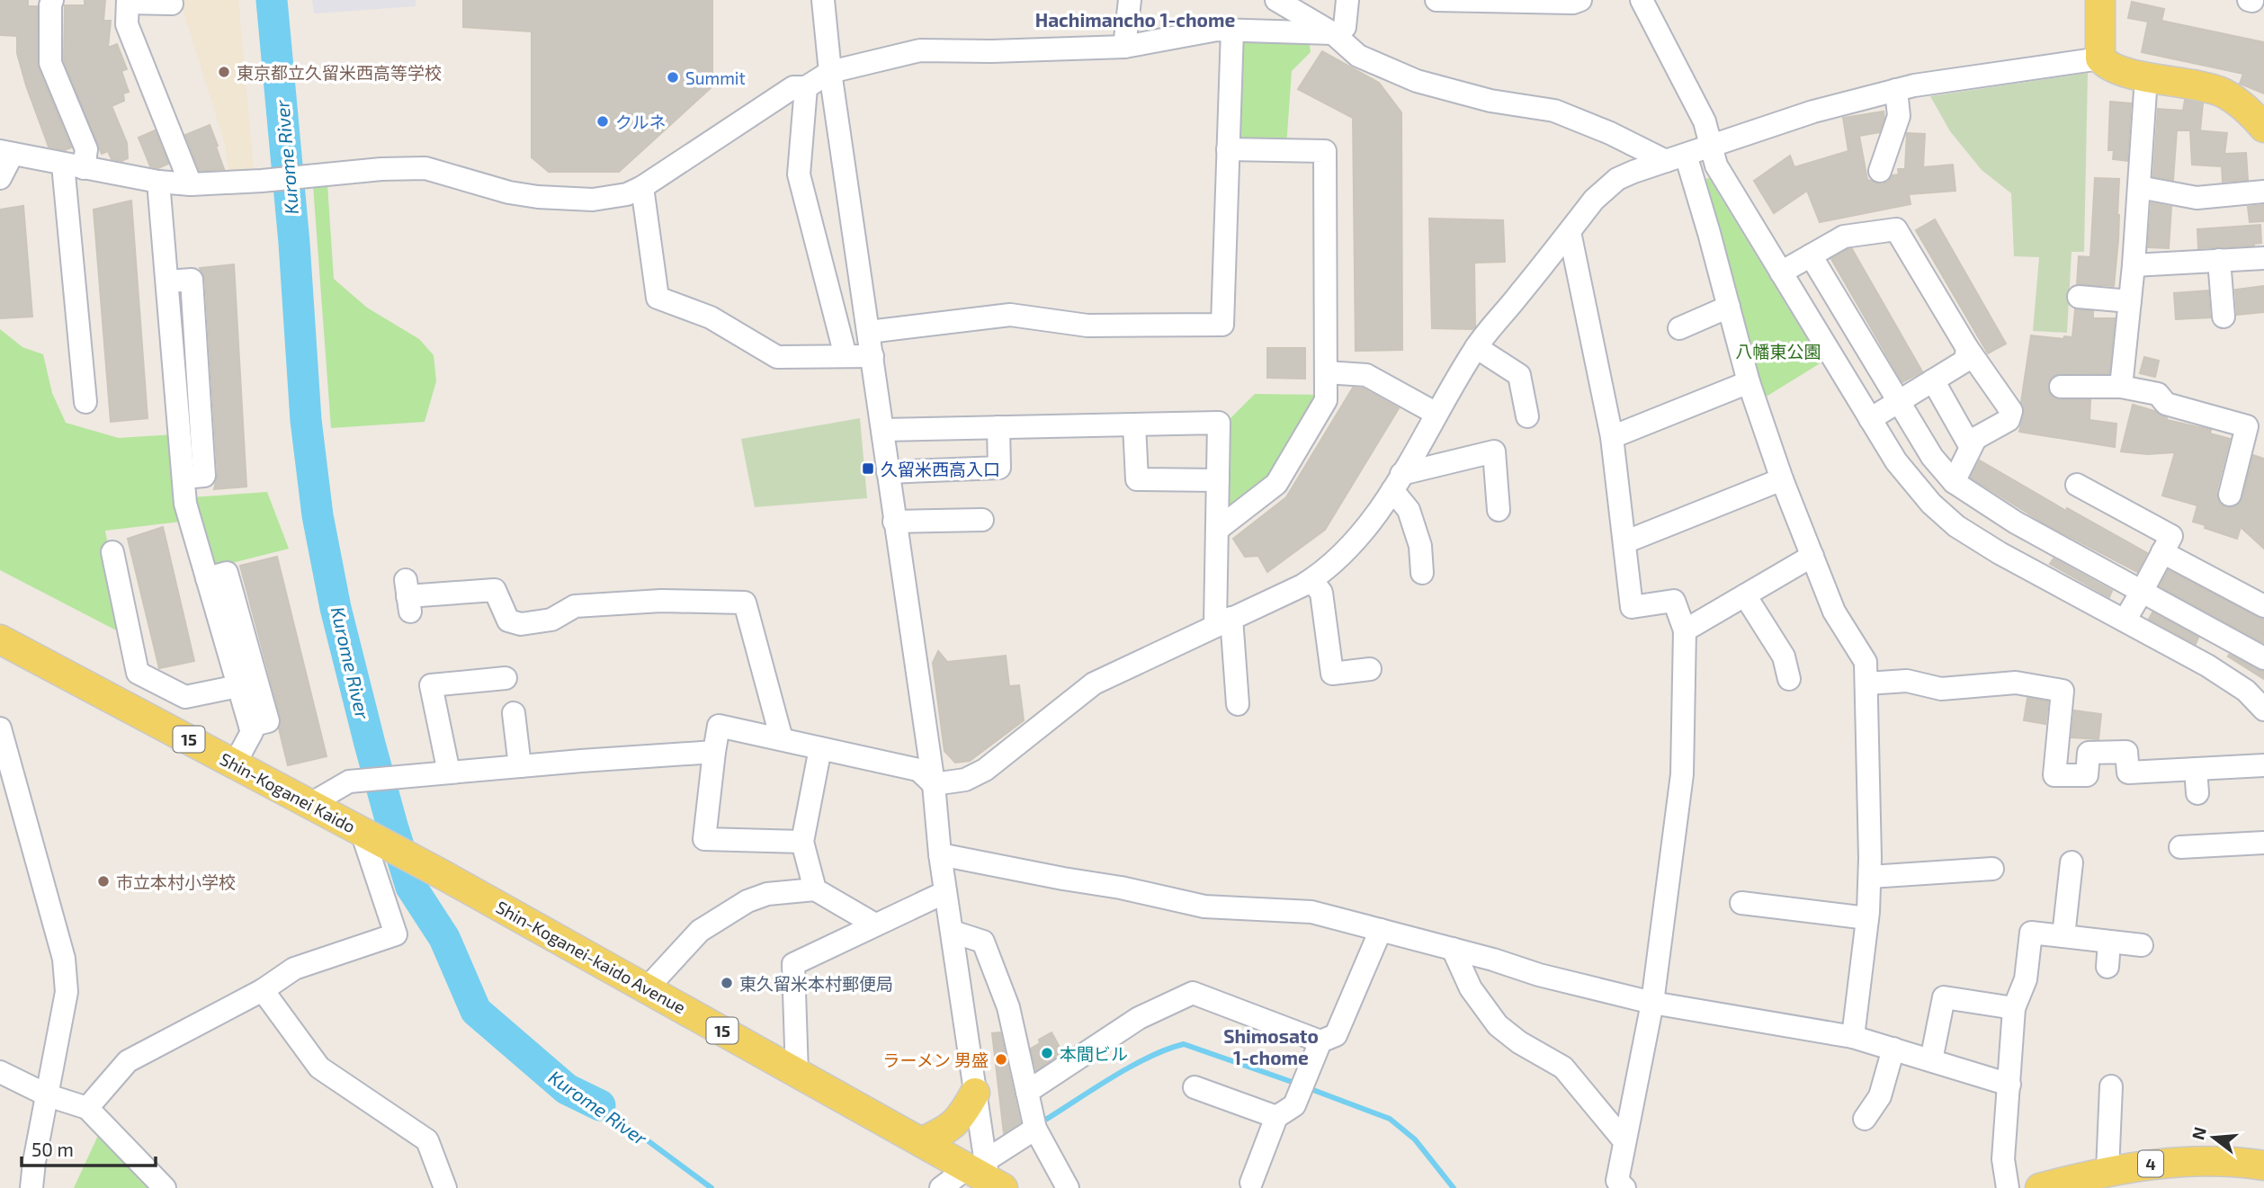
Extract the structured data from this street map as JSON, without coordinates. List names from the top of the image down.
{
  "streets": {
    "main road": [
      "15",
      "Shin-Koganei Kaido",
      "Shin-Koganei-kaido Avenue",
      "4"
    ]
  },
  "crossings": [
    ["Shin-Koganei Kaido", "Shin-Koganei-kaido Avenue"]
  ],
  "districts": ["Hachimancho 1-chome", "Shimosato 1-chome"],
  "water": ["Kurome River"],
  "parks": ["八幡東公園"],
  "places": {
    "other": [
      "東京都立久留米西高等学校",
      "Summit",
      "クルネ",
      "市立本村小学校",
      "東久留米本村郵便局",
      "本間ビル",
      "ラーメン 男盛"
    ],
    "transit": ["久留米西高入口"]
  },
  "scale_bar": "50 m",
  "north": "left"
}
